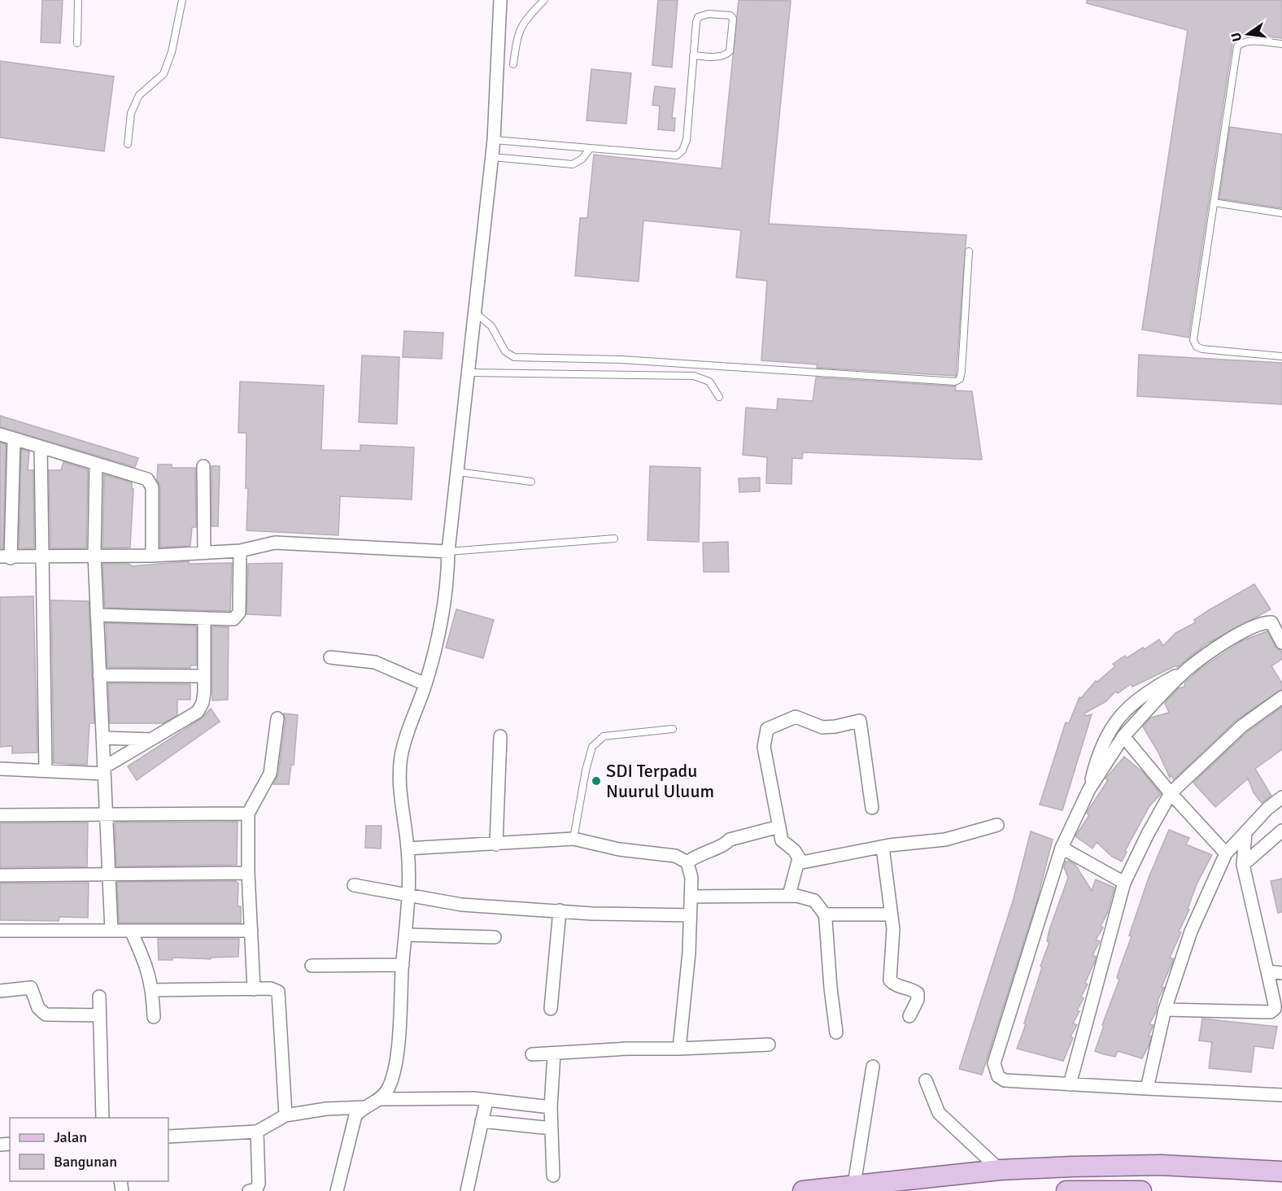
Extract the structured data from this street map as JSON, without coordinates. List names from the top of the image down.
{
  "places": ["SDI Terpadu Nuurul Uluum"],
  "legend": ["Jalan", "Bangunan"],
  "north": "left"
}
